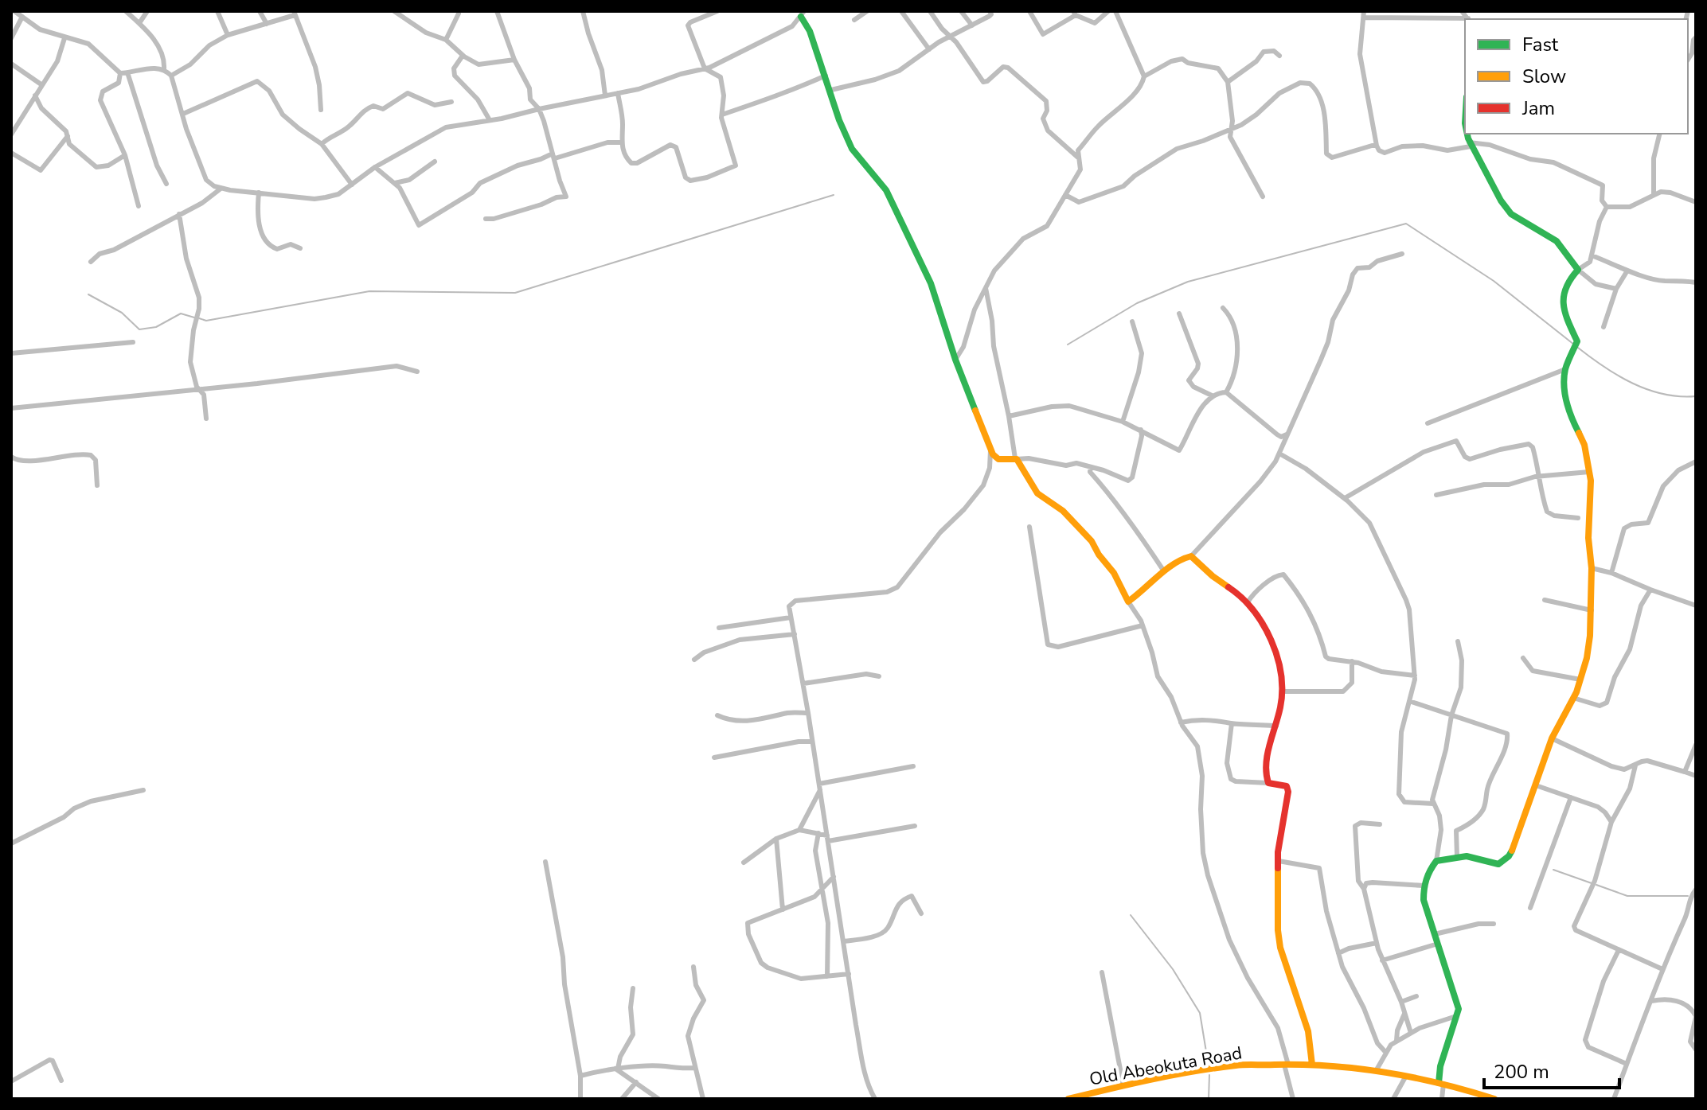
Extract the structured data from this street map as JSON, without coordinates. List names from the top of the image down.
{
  "streets": {
    "main road": ["Old Abeokuta Road"]
  },
  "legend": ["Fast", "Slow", "Jam"],
  "scale_bar": "200 m"
}
